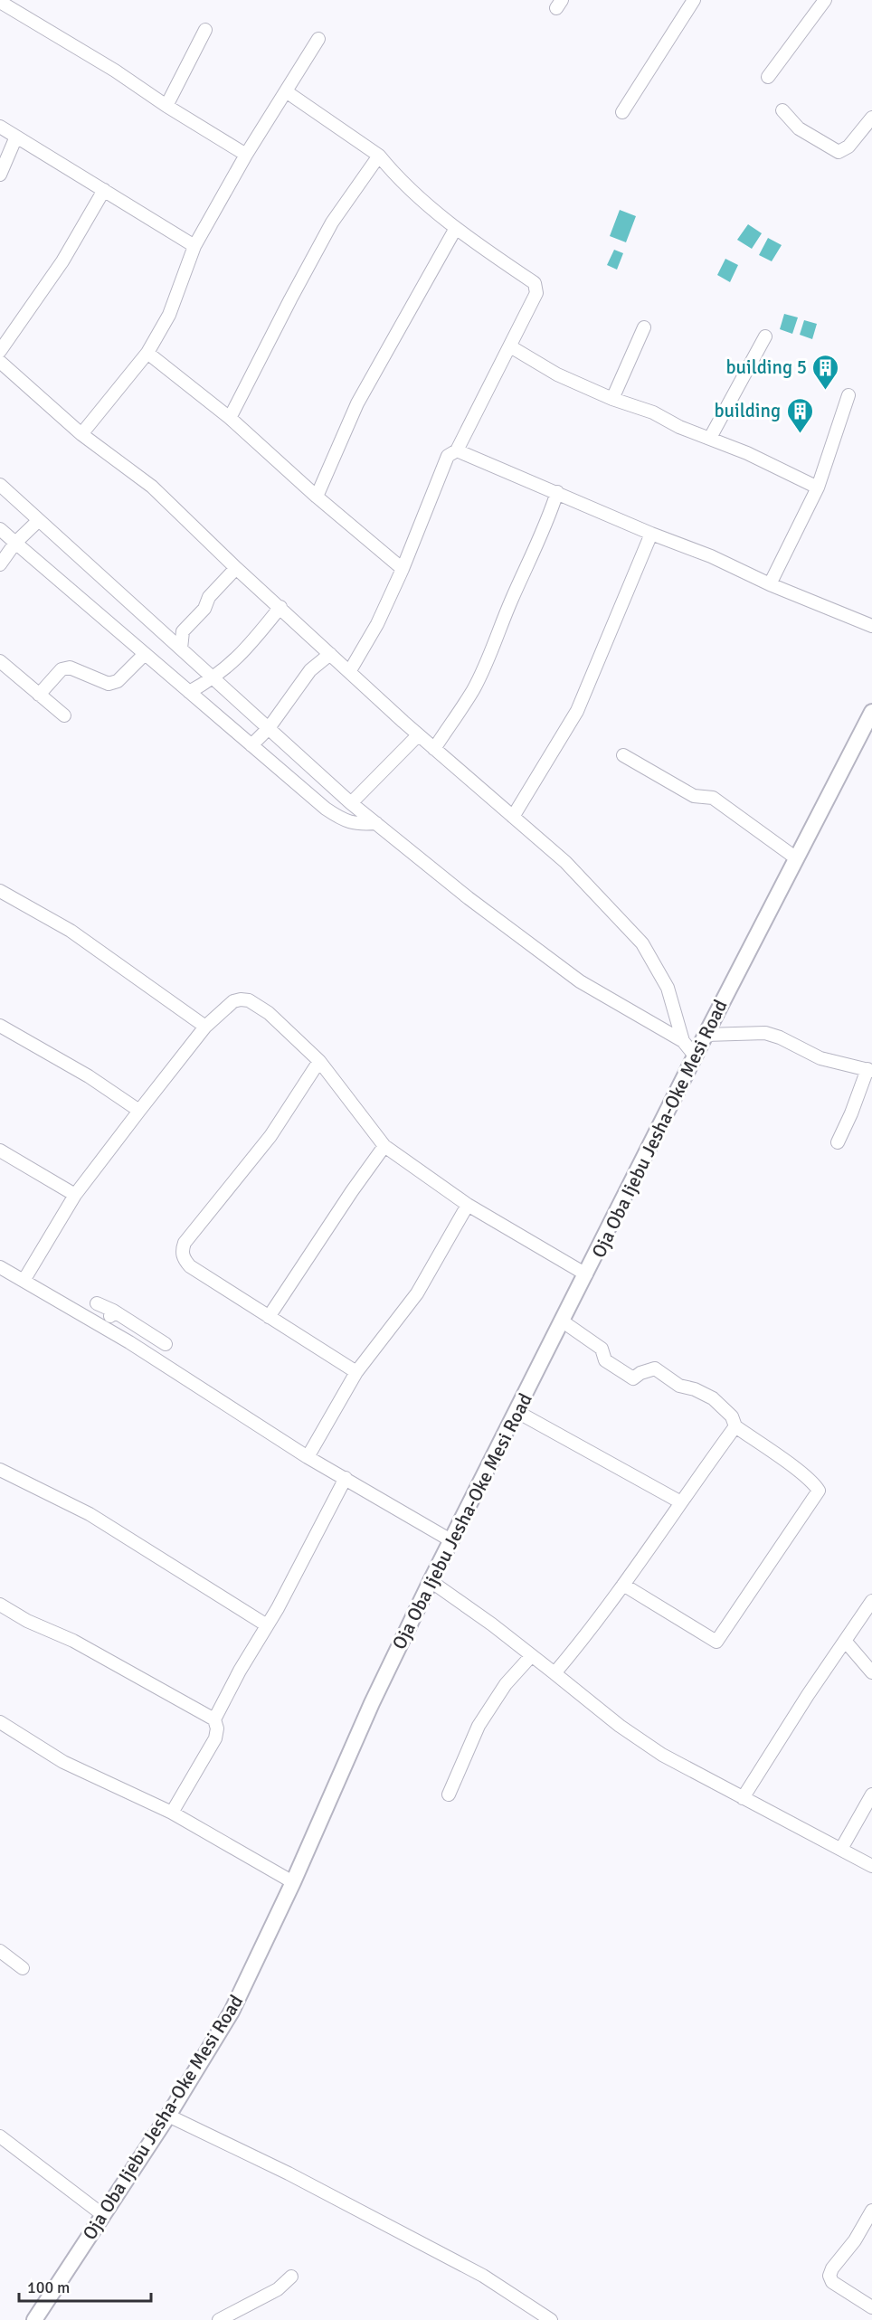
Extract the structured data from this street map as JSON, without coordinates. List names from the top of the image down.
{
  "streets": {
    "main road": ["Oja Oba Ijebu Jesha-Oke Mesi Road"]
  },
  "places": {
    "building": ["building 5", "building"]
  },
  "scale_bar": "100 m"
}
